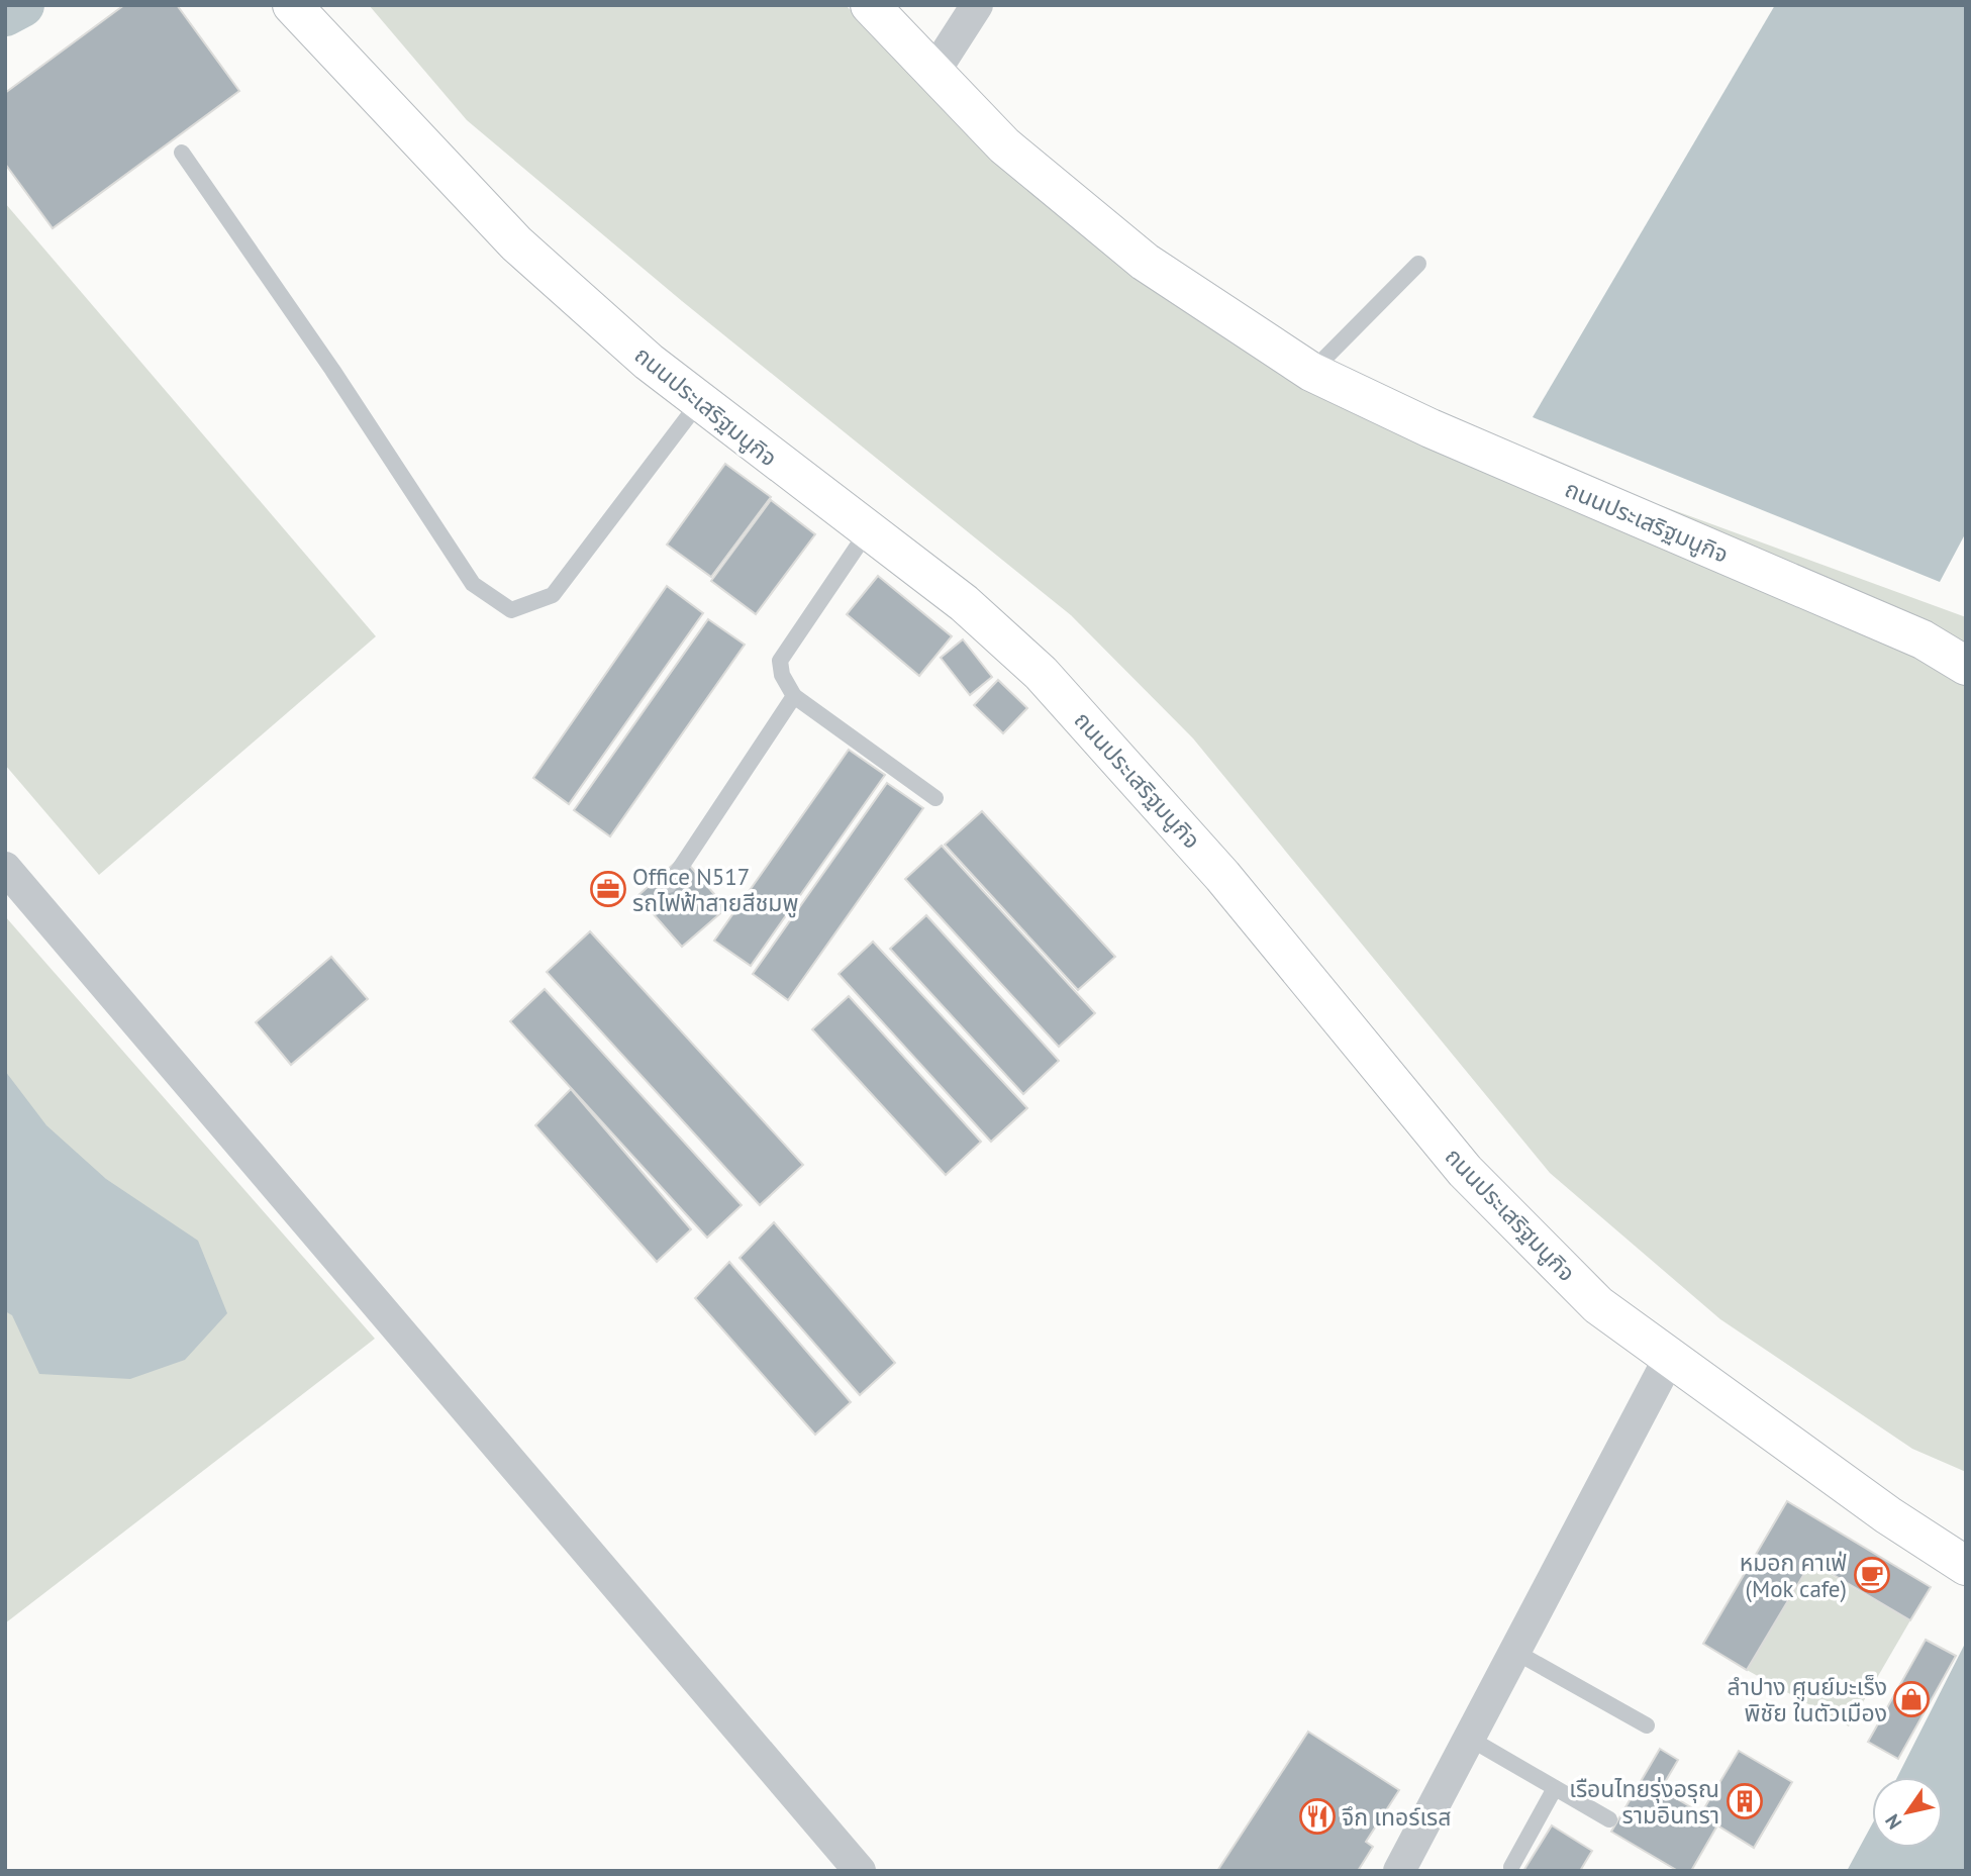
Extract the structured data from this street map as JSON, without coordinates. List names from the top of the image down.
{
  "streets": {
    "main road": ["ถนนประเสริฐมนูกิจ"]
  },
  "places": {
    "office": ["Office N517 รถไฟฟ้าสายสีชมพู"],
    "cafe": ["หมอก คาเฟ่ (Mok cafe)"],
    "shop": ["ลำปาง ศูนย์มะเร็ง พิชัย ในตัวเมือง"],
    "building": ["เรือนไทยรุ่งอรุณ รามอินทรา"],
    "restaurant": ["จึก เทอร์เรส"]
  },
  "north": "bottom left"
}
